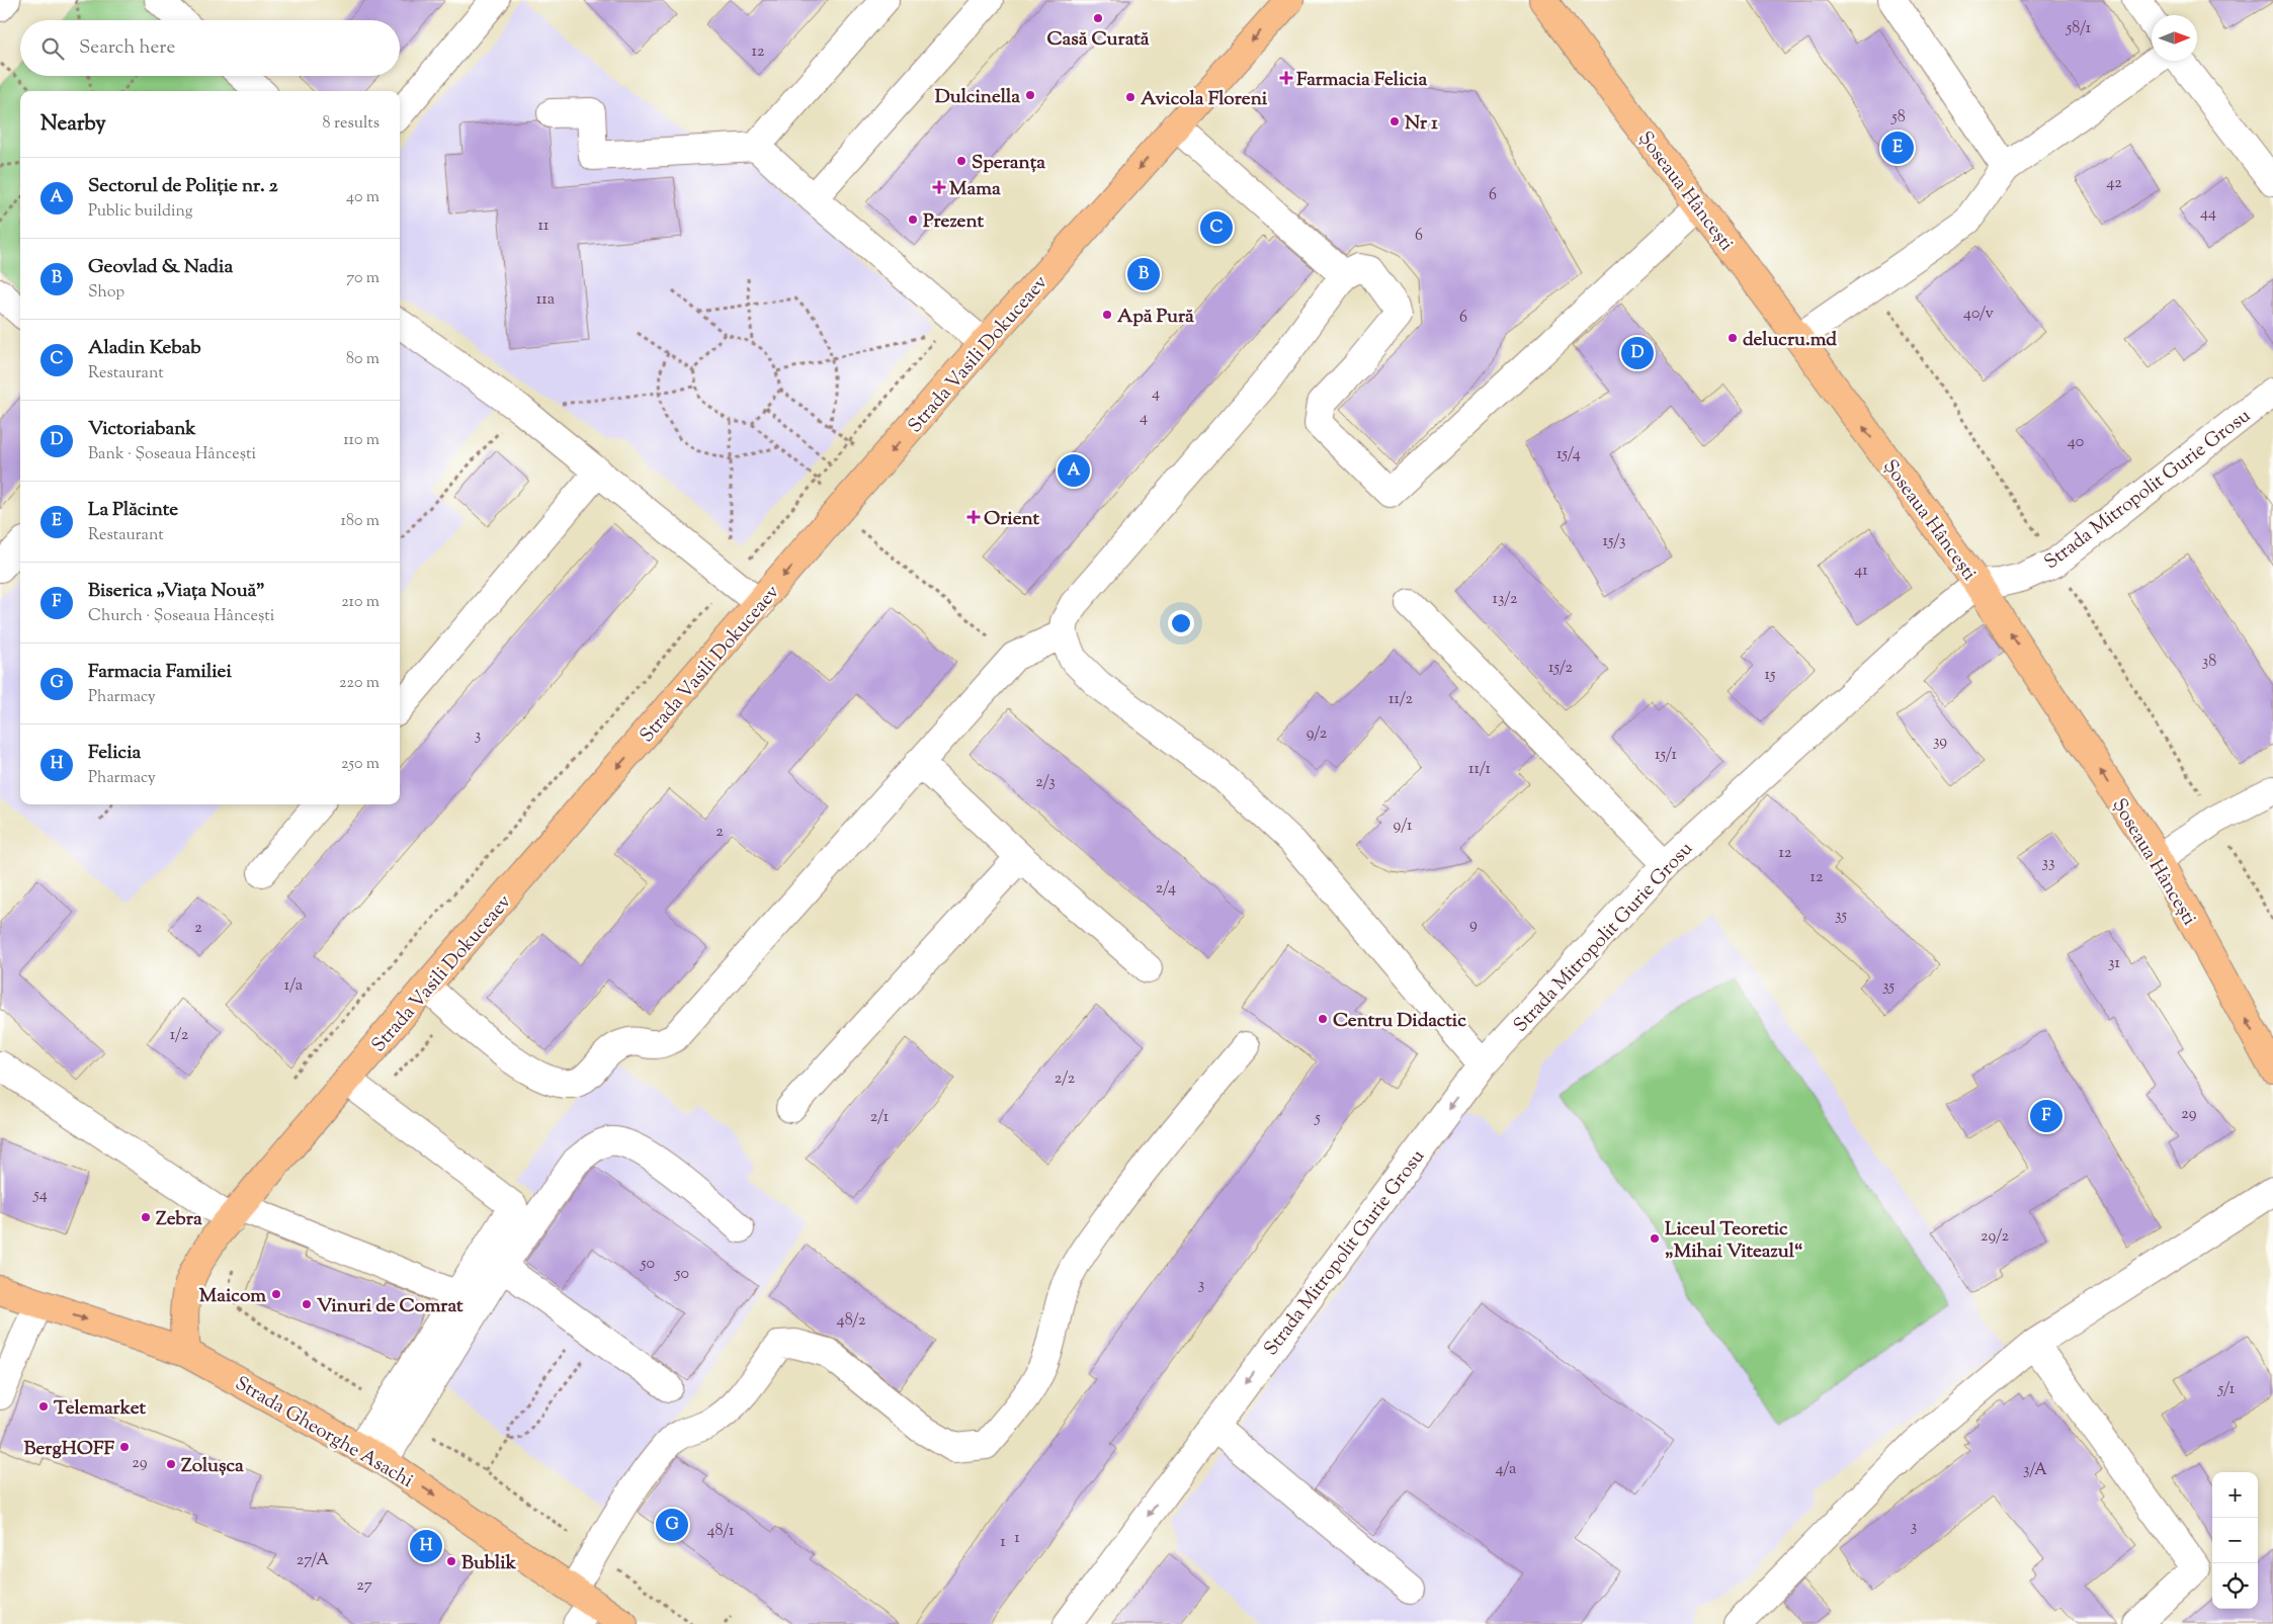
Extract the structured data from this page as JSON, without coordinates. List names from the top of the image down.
{
  "streets": {
    "main road": ["Șoseaua Hâncești", "Strada Vasili Dokuceaev", "Strada Gheorghe Asachi"],
    "street": ["Strada Mitropolit Gurie Grosu"]
  },
  "crossings": [
    ["Șoseaua Hâncești", "Strada Mitropolit Gurie Grosu"],
    ["Strada Vasili Dokuceaev", "Strada Gheorghe Asachi"]
  ],
  "one_way": [
    "Șoseaua Hâncești",
    "Strada Vasili Dokuceaev",
    "Strada Mitropolit Gurie Grosu",
    "Strada Gheorghe Asachi"
  ],
  "places": {
    "other": [
      "Casă Curată",
      "Dulcinella",
      "Avicola Floreni",
      "Nr 1",
      "Speranța",
      "Prezent",
      "Apă Pură",
      "delucru.md",
      "Centru Didactic",
      "Zebra",
      "Liceul Teoretic „Mihai Viteazul“",
      "Maicom",
      "Vinuri de Comrat",
      "Telemarket",
      "BergHOFF",
      "Zolușca",
      "Bublik"
    ],
    "health": ["Farmacia Felicia", "Mama", "Orient"]
  },
  "house_numbers": [
    "58/1",
    "12",
    "58",
    "42",
    "6",
    "44",
    "11",
    "6",
    "11a",
    "40/v",
    "6",
    "4",
    "4",
    "40",
    "15/4",
    "15/3",
    "41",
    "13/2",
    "38",
    "15/2",
    "15",
    "11/2",
    "9/2",
    "3",
    "39",
    "15/1",
    "11/1",
    "2/3",
    "9/1",
    "2",
    "12",
    "33",
    "12",
    "2/4",
    "35",
    "9",
    "2",
    "31",
    "1/a",
    "35",
    "1/2",
    "2/2",
    "29",
    "2/1",
    "5",
    "54",
    "29/2",
    "50",
    "50",
    "3",
    "48/2",
    "5/1",
    "29",
    "4/a",
    "3/A",
    "3",
    "48/1",
    "1",
    "1",
    "27/A",
    "27"
  ],
  "north": "right",
  "page": {
    "search": "Search here",
    "heading": ["Nearby", "8 results"],
    "pins": [
      "E",
      "C",
      "B",
      "D",
      "A",
      "F",
      "G",
      "H"
    ],
    "list": [
      {
        "mark": "A",
        "name": "Sectorul de Poliție nr. 2",
        "note": "Public building",
        "value": "40 m"
      },
      {
        "mark": "B",
        "name": "Geovlad & Nadia",
        "note": "Shop",
        "value": "70 m"
      },
      {
        "mark": "C",
        "name": "Aladin Kebab",
        "note": "Restaurant",
        "value": "80 m"
      },
      {
        "mark": "D",
        "name": "Victoriabank",
        "note": "Bank · Șoseaua Hâncești",
        "value": "110 m"
      },
      {
        "mark": "E",
        "name": "La Plăcinte",
        "note": "Restaurant",
        "value": "180 m"
      },
      {
        "mark": "F",
        "name": "Biserica „Viața Nouă”",
        "note": "Church · Șoseaua Hâncești",
        "value": "210 m"
      },
      {
        "mark": "G",
        "name": "Farmacia Familiei",
        "note": "Pharmacy",
        "value": "220 m"
      },
      {
        "mark": "H",
        "name": "Felicia",
        "note": "Pharmacy",
        "value": "250 m"
      }
    ],
    "map_buttons": ["+", "−"]
  }
}
